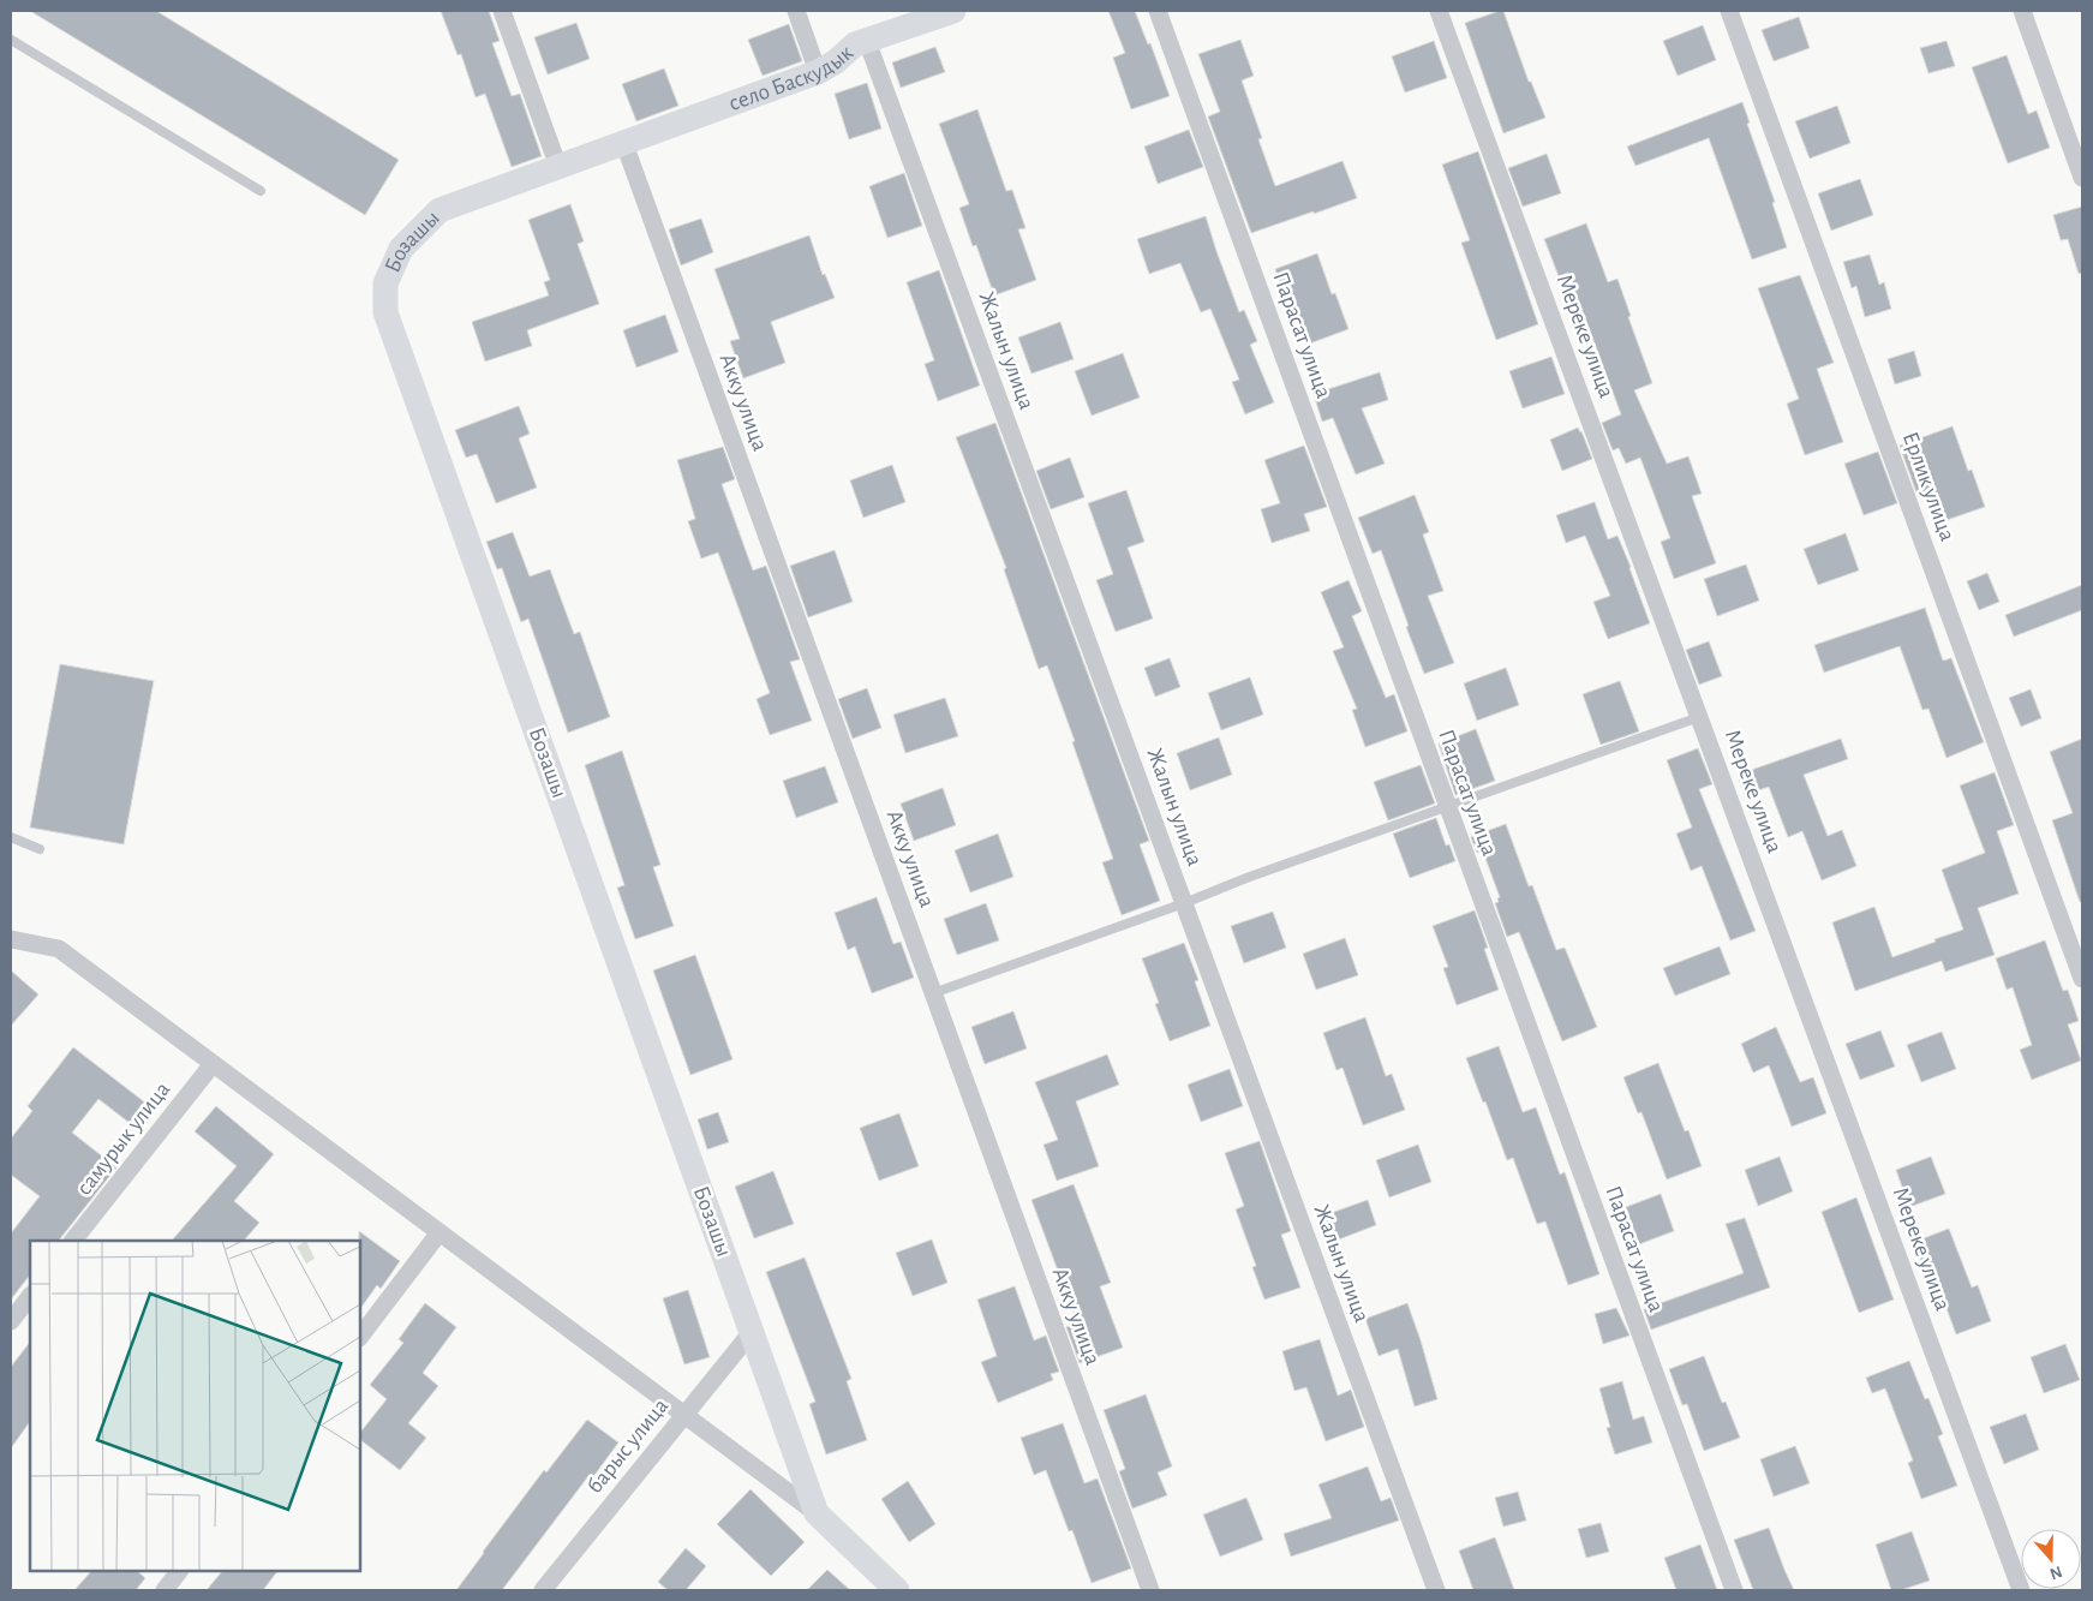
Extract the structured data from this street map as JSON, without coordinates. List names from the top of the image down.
{
  "streets": {
    "street": [
      "село Баскудык",
      "Бозашы",
      "Парасат улица",
      "Мереке улица",
      "Жалын улица",
      "Акку улица",
      "Ерлик улица",
      "самурык улица",
      "барыс улица"
    ]
  },
  "crossings": [
    ["село Баскудык", "Бозашы"],
    ["село Баскудык", "Жалын улица"],
    ["село Баскудык", "Акку улица"],
    ["Бозашы", "Акку улица"],
    ["Бозашы", "барыс улица"]
  ],
  "north": "bottom"
}
